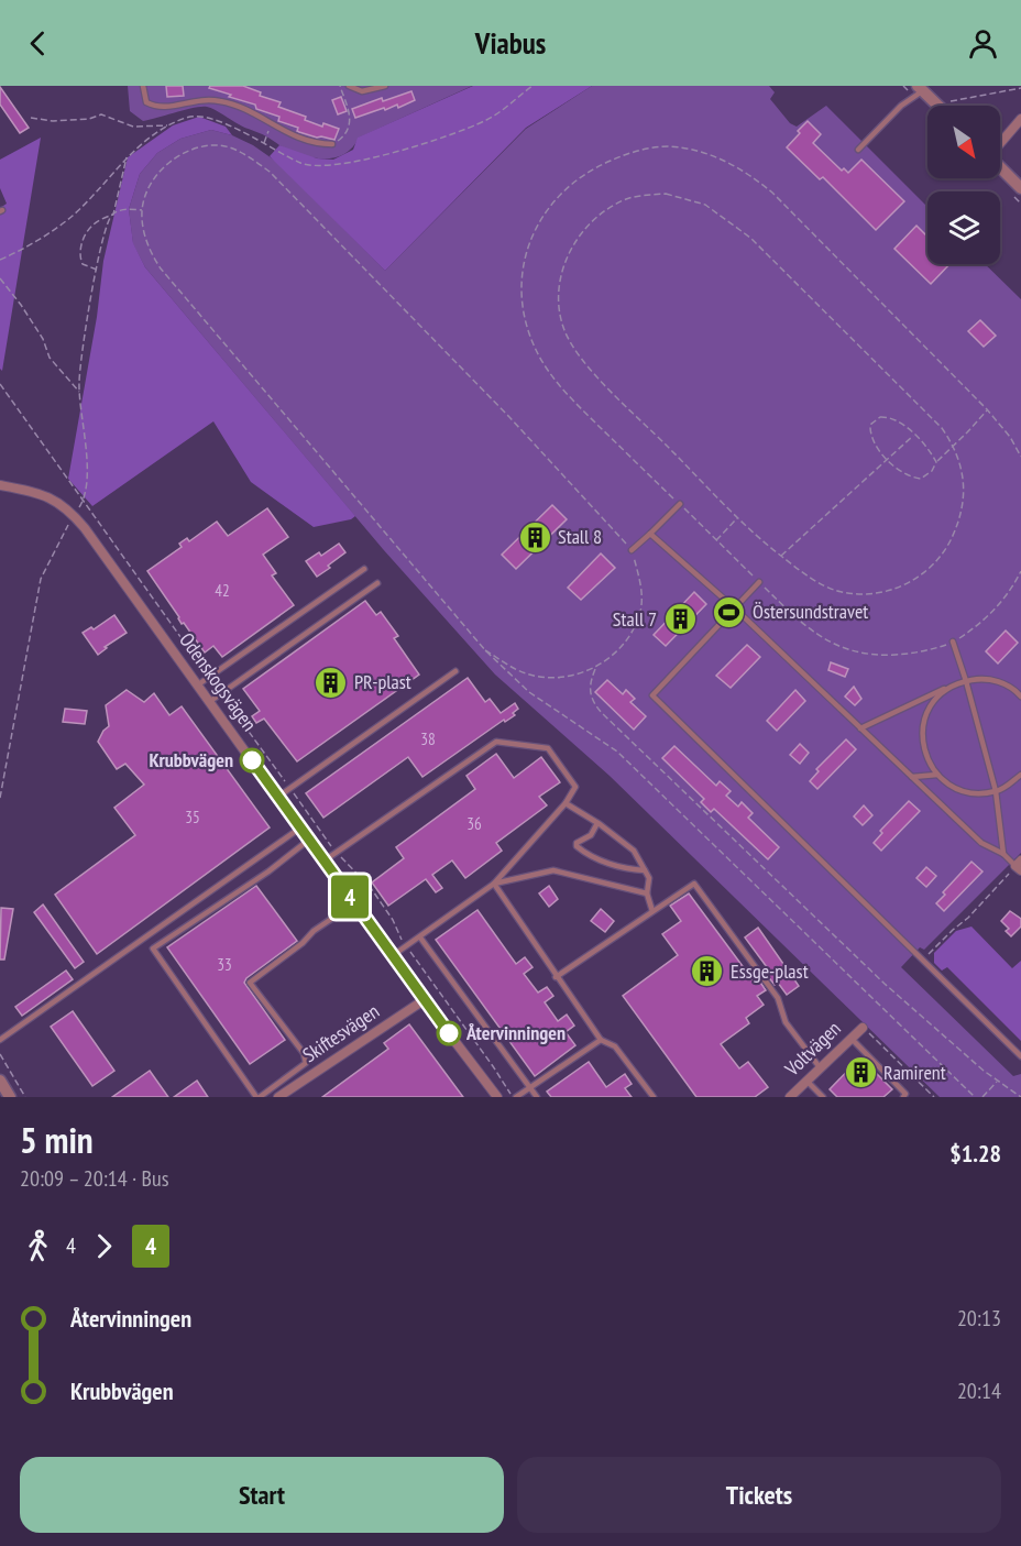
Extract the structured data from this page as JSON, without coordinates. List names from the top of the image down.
{
  "streets": {
    "street": ["Odenskogsvägen", "Skiftesvägen", "Voltvägen"]
  },
  "crossings": [
    ["Odenskogsvägen", "Skiftesvägen"]
  ],
  "places": {
    "building": [
      "Stall 8",
      "Stall 7",
      "PR-plast",
      "Essge-plast",
      "Ramirent"
    ],
    "sports": ["Östersundstravet"],
    "other": ["Krubbvägen", "Återvinningen"]
  },
  "lines": ["bus line 4"],
  "house_numbers": [
    "42",
    "38",
    "35",
    "36",
    "33"
  ],
  "north": "bottom right",
  "page": {
    "header": "Viabus",
    "on_map": "4",
    "heading": ["5 min", "20:09 – 20:14 · Bus", "$1.28"],
    "legs": ["4", "4"],
    "list": [
      {
        "name": "Återvinningen",
        "value": "20:13"
      },
      {
        "name": "Krubbvägen",
        "value": "20:14"
      }
    ],
    "buttons": ["Start", "Tickets"]
  }
}
